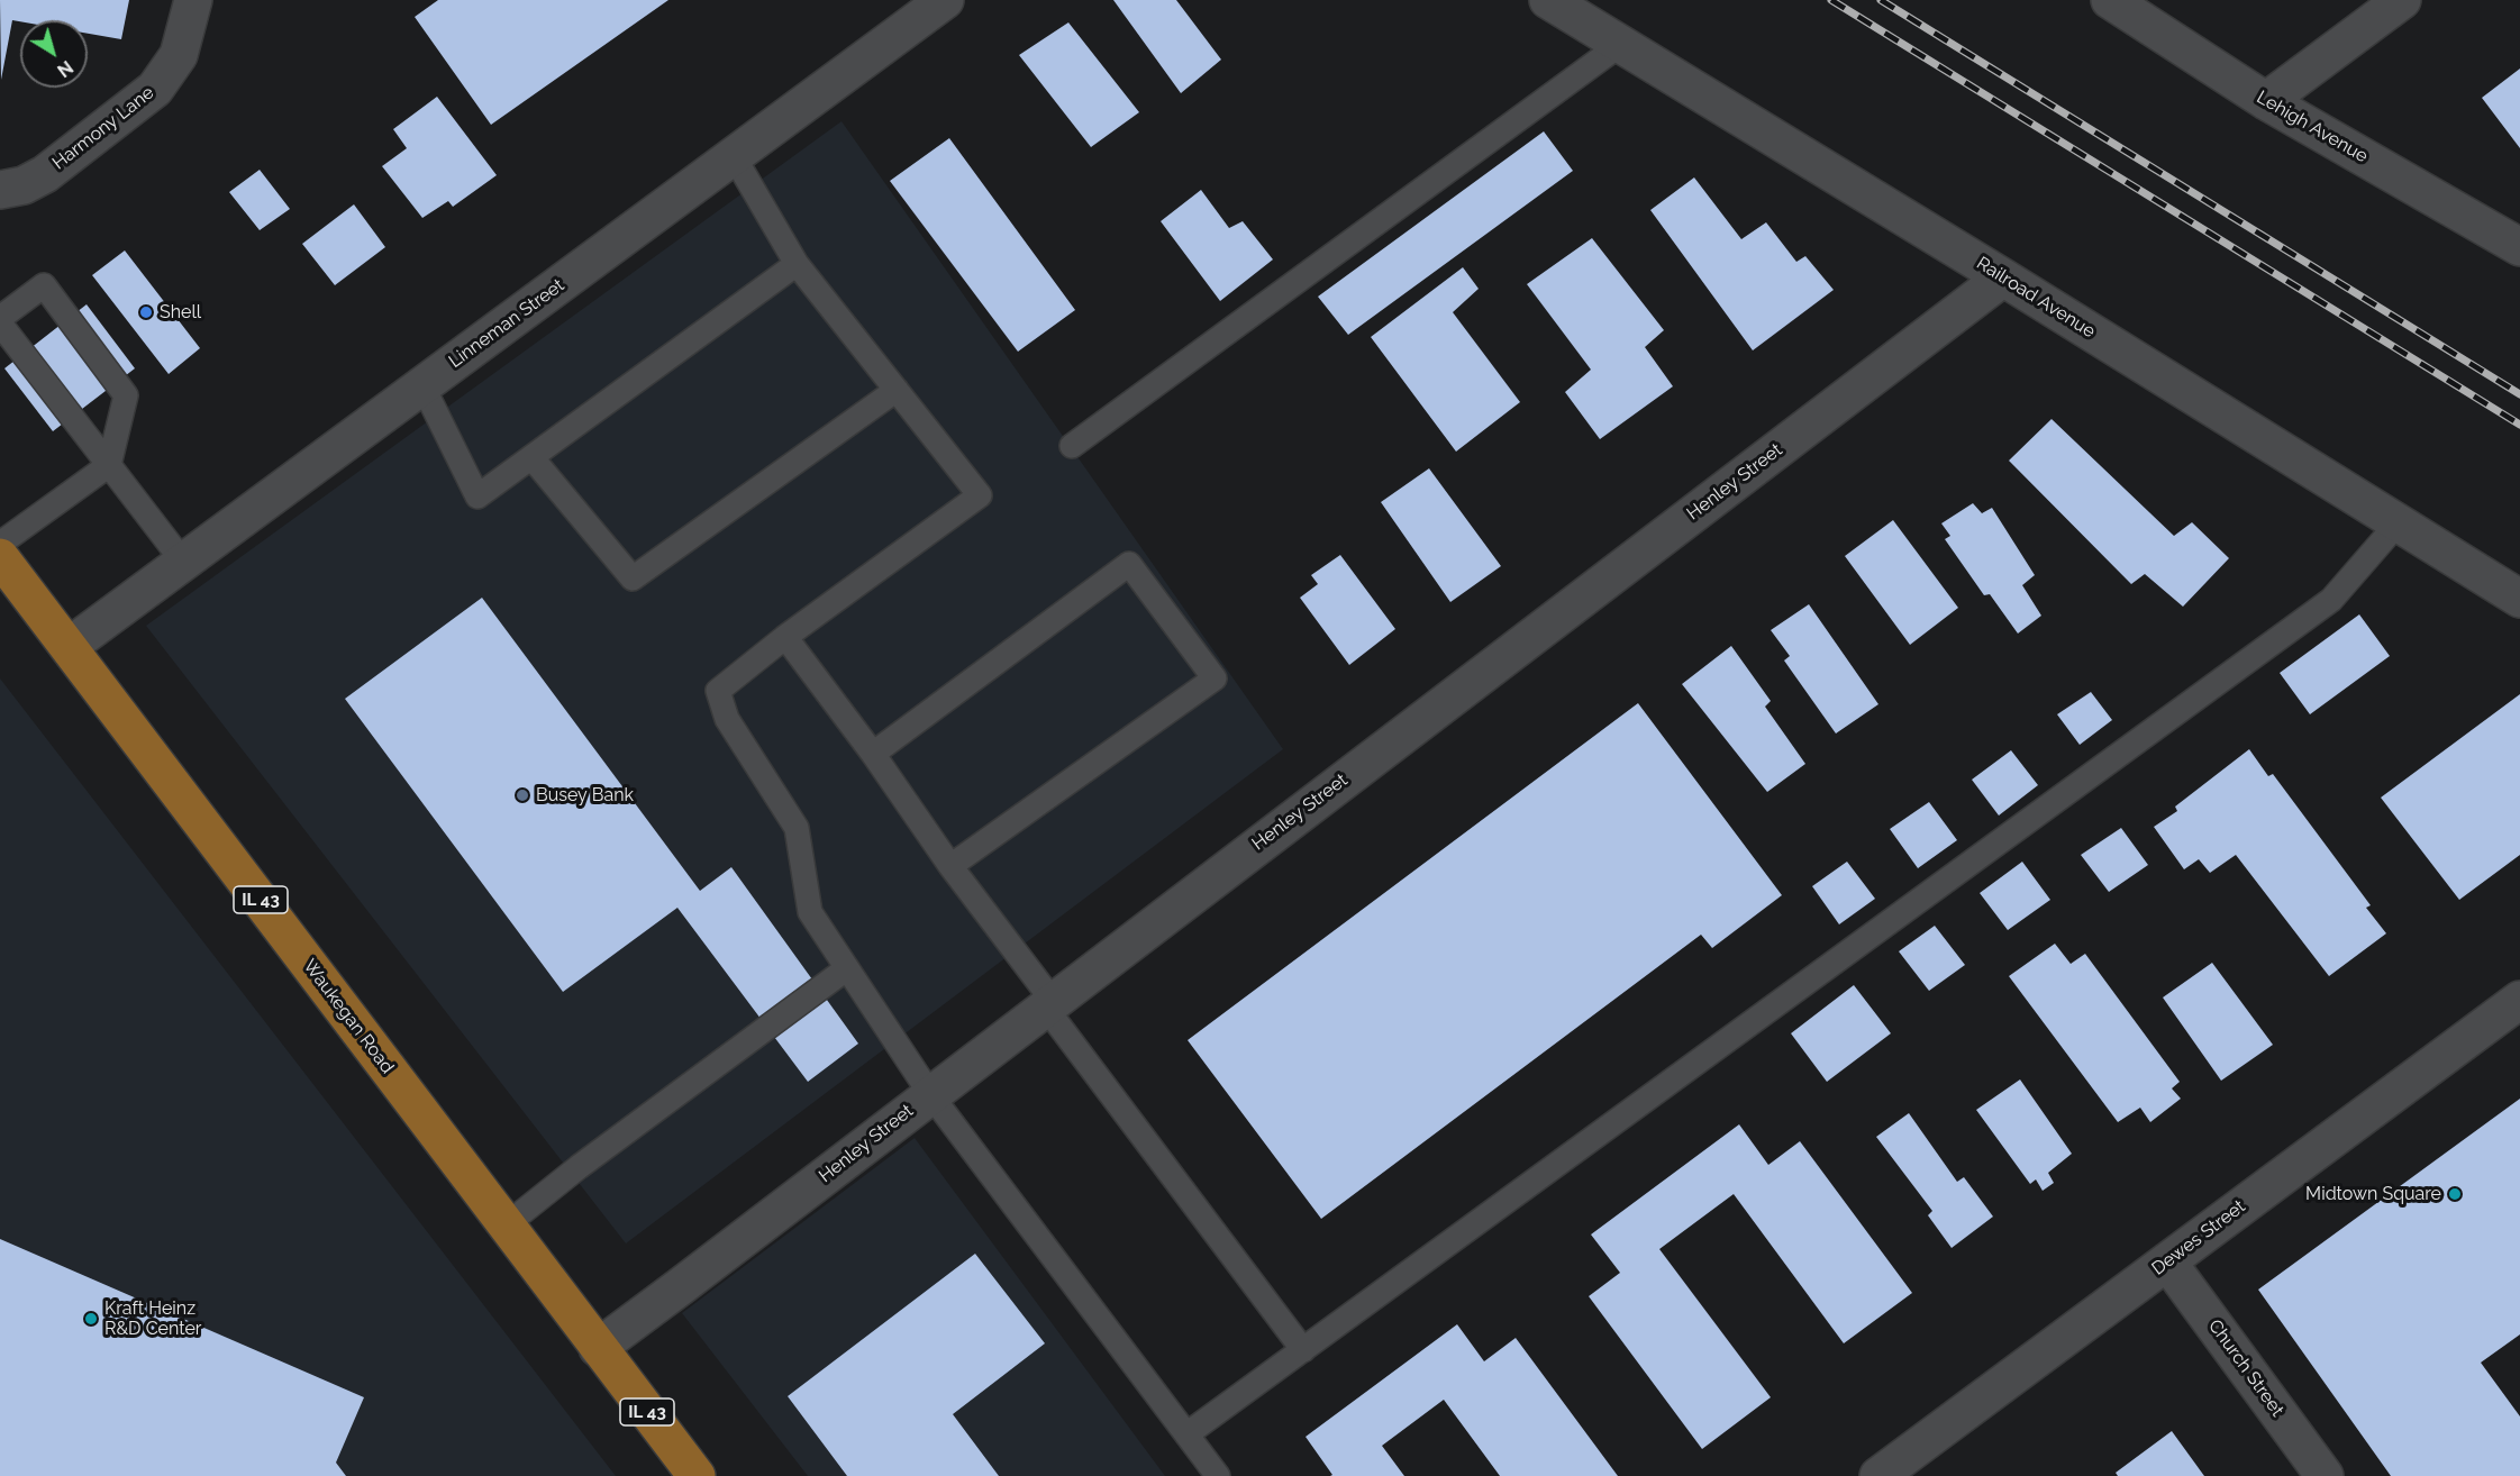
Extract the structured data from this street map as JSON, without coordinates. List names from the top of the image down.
{
  "streets": {
    "main road": ["IL 43", "Waukegan Road"],
    "street": [
      "Lehigh Avenue",
      "Harmony Lane",
      "Railroad Avenue",
      "Linneman Street",
      "Henley Street",
      "Dewes Street",
      "Church Street"
    ]
  },
  "crossings": [
    ["Railroad Avenue", "Henley Street"],
    ["Linneman Street", "Waukegan Road"],
    ["Henley Street", "Waukegan Road"],
    ["Dewes Street", "Church Street"]
  ],
  "places": [
    "Shell",
    "Busey Bank",
    "Midtown Square",
    "Kraft Heinz R&D Center"
  ],
  "north": "bottom right"
}
